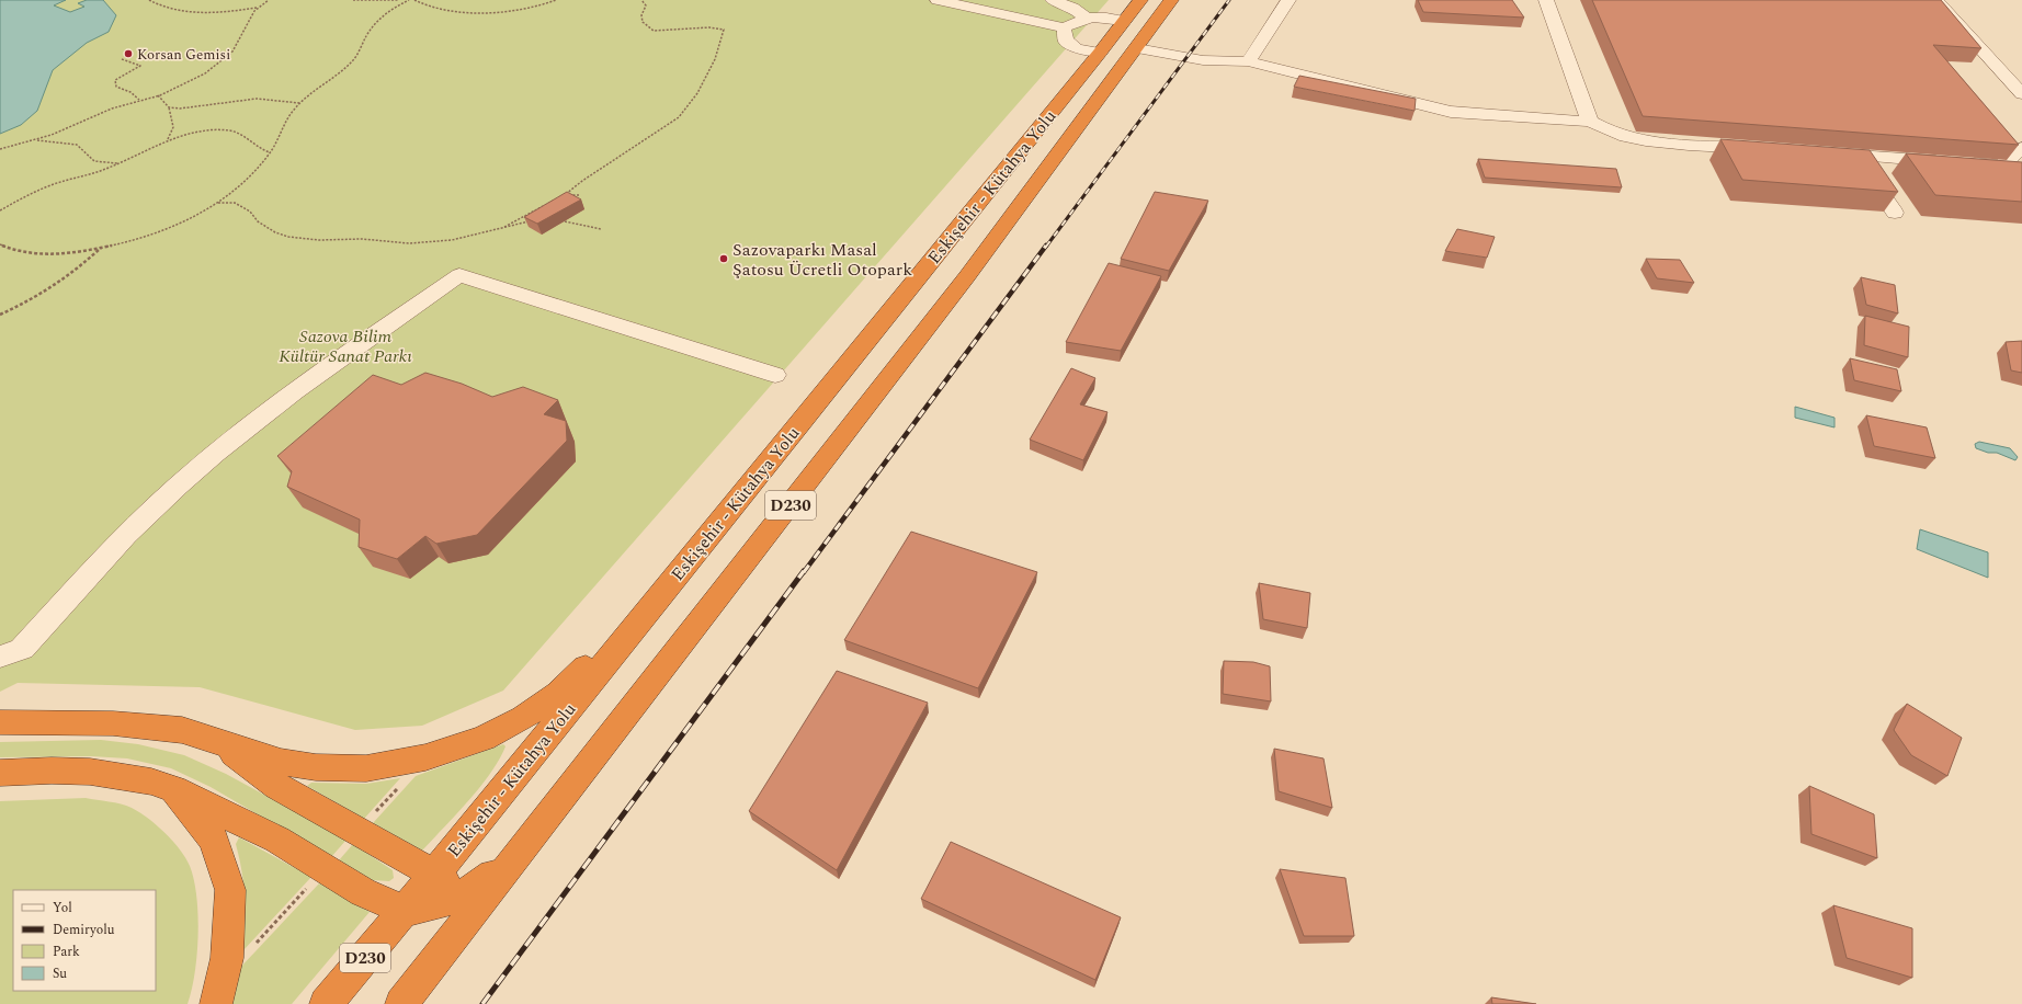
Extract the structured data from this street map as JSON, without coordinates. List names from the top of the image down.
{
  "streets": {
    "highway": ["Eskişehir - Kütahya Yolu", "D230"]
  },
  "parks": ["Sazova Bilim Kültür Sanat Parkı"],
  "places": ["Korsan Gemisi", "Sazovaparkı Masal Şatosu Ücretli Otopark"],
  "legend": [
    "Yol",
    "Demiryolu",
    "Park",
    "Su"
  ]
}
